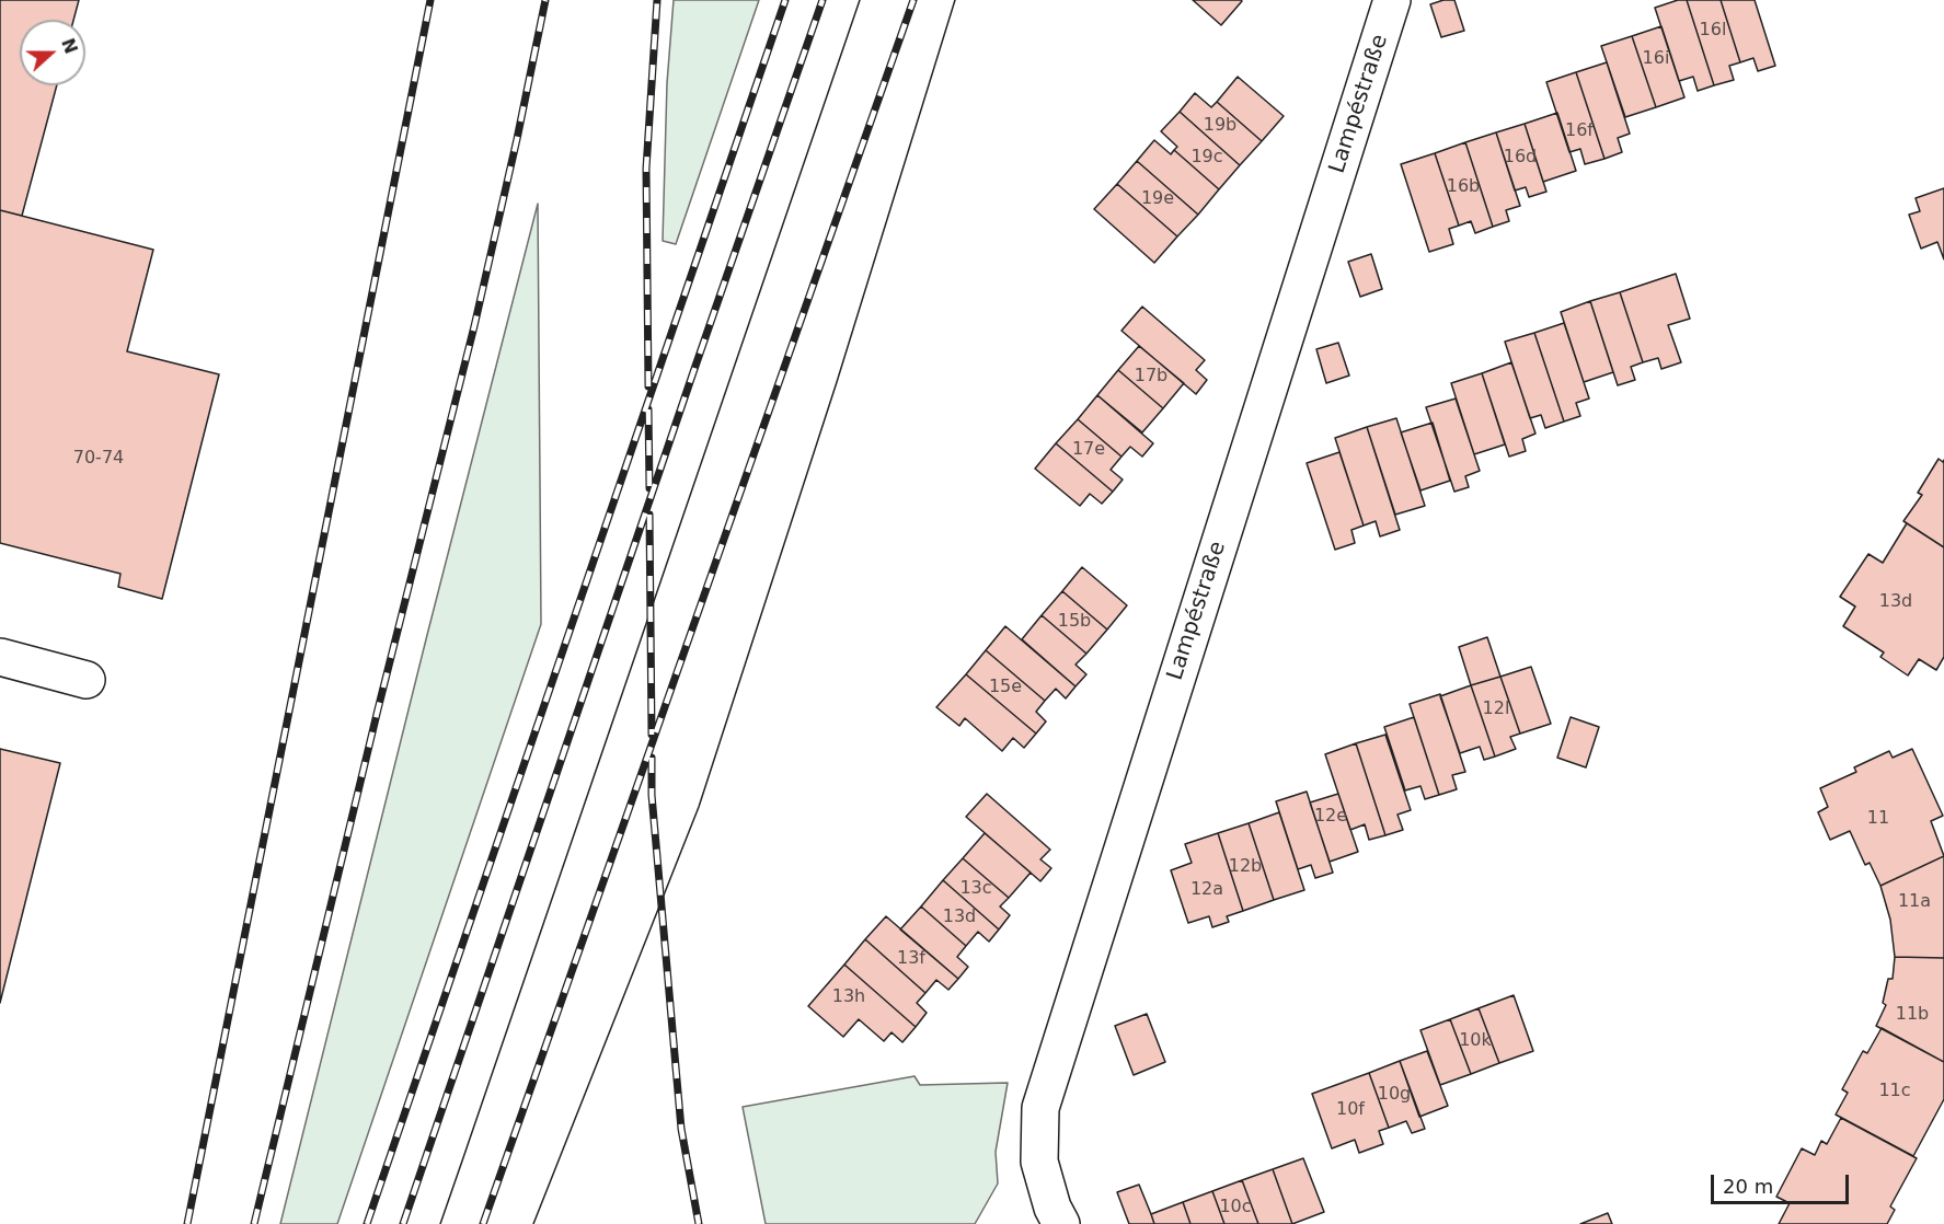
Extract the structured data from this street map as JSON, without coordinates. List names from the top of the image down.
{
  "streets": {
    "street": ["Lampéstraße"]
  },
  "house_numbers": [
    "16l",
    "16i",
    "19b",
    "16f",
    "19c",
    "16d",
    "16b",
    "19e",
    "17b",
    "17e",
    "70-74",
    "13d",
    "15b",
    "15e",
    "12l",
    "12e",
    "11",
    "12b",
    "13c",
    "12a",
    "11a",
    "13d",
    "13f",
    "13h",
    "11b",
    "10k",
    "11c",
    "10g",
    "10f",
    "10c"
  ],
  "scale_bar": "20 m",
  "north": "right"
}
